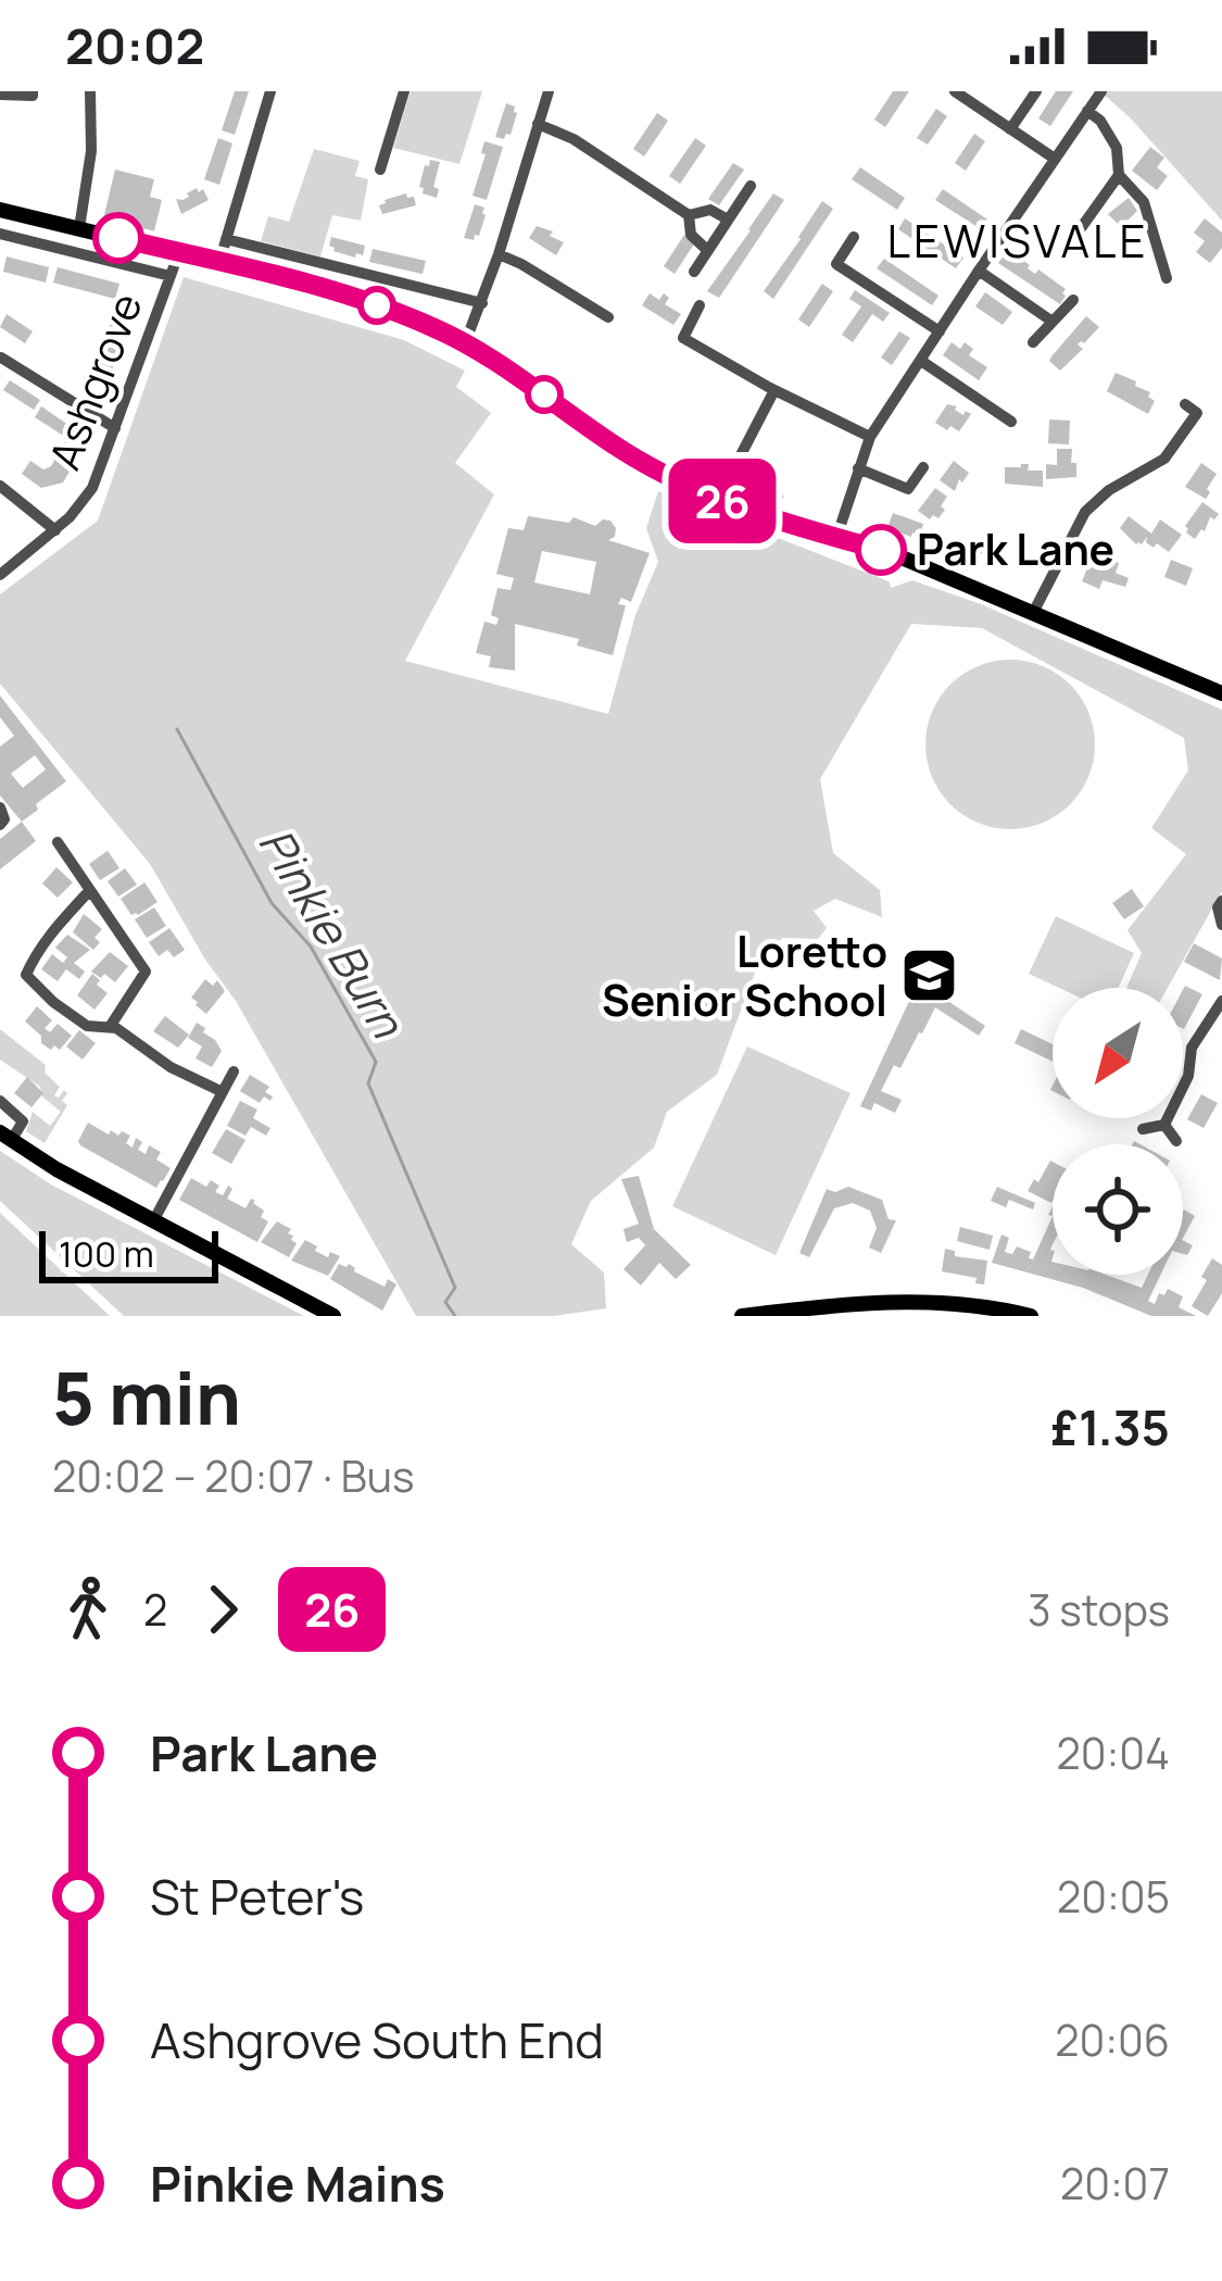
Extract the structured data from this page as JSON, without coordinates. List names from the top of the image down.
{
  "streets": {
    "street": ["Ashgrove"]
  },
  "districts": ["LEWISVALE"],
  "water": ["Pinkie Burn"],
  "places": {
    "other": ["Park Lane"],
    "school or university": ["Loretto Senior School"]
  },
  "lines": ["bus line 26"],
  "scale_bar": "100 m",
  "north": "bottom left",
  "page": {
    "status": "20:02",
    "on_map": "26",
    "scale": "100 m",
    "heading": ["5 min", "20:02 – 20:07 · Bus", "£1.35"],
    "legs": ["2", "26", "3 stops"],
    "list": [
      {
        "name": "Park Lane",
        "value": "20:04"
      },
      {
        "name": "St Peter's",
        "value": "20:05"
      },
      {
        "name": "Ashgrove South End",
        "value": "20:06"
      },
      {
        "name": "Pinkie Mains",
        "value": "20:07"
      }
    ]
  }
}
